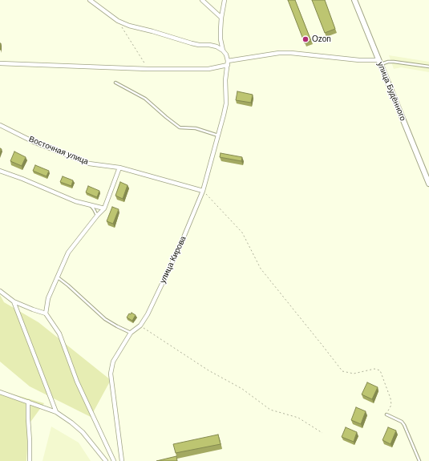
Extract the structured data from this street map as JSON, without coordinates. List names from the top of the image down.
{
  "streets": {
    "main road": ["улица Будённого"],
    "street": ["Восточная улица", "улица Кирова"]
  },
  "crossings": [
    ["Восточная улица", "улица Кирова"]
  ],
  "places": ["Ozon"]
}
